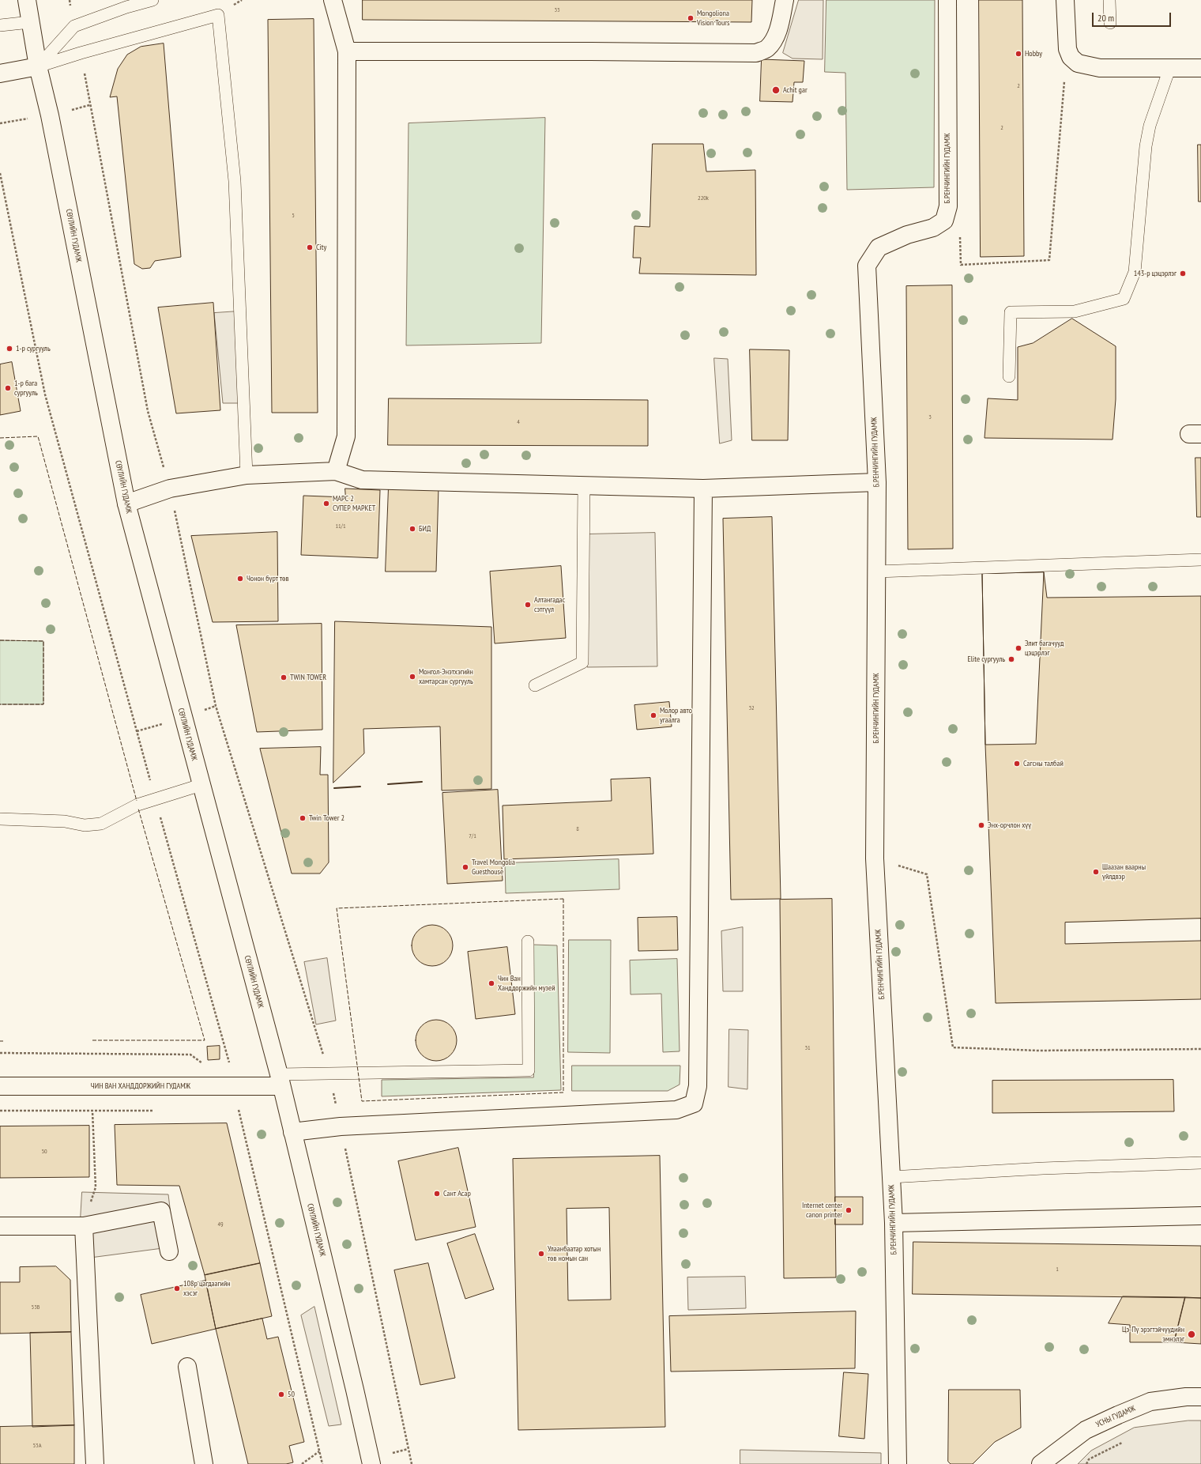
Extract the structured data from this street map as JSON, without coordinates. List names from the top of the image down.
{
  "streets": {
    "street": [
      "Б.РЕНЧИНГИЙН ГУДАМЖ",
      "СӨҮЛИЙН ГУДАМЖ",
      "ЧИН ВАН ХАНДДОРЖИЙН ГУДАМЖ",
      "УСНЫ ГУДАМЖ"
    ]
  },
  "crossings": [
    ["СӨҮЛИЙН ГУДАМЖ", "ЧИН ВАН ХАНДДОРЖИЙН ГУДАМЖ"]
  ],
  "places": [
    "Mongoliona Vision Tours",
    "Hobby",
    "Achit gar",
    "City",
    "143-р цэцэрлэг",
    "1-р сургууль",
    "1-р бага сургууль",
    "МАРС 2 СУПЕР МАРКЕТ",
    "БИД",
    "Чонон бүрт төв",
    "Алтангадас сэтгүүл",
    "Элит багачууд цэцэрлэг",
    "Elite сургууль",
    "Монгол-Энэтхэгийн хамтарсан сургууль",
    "TWIN TOWER",
    "Молор авто угаалга",
    "Сагсны талбай",
    "Twin Tower 2",
    "Энх-орчлон хүү",
    "Travel Mongolia Guesthouse",
    "Шаазан ваарны үйлдвэр",
    "Чин Ван Ханддоржийн музей",
    "Сант Асар",
    "Internet center canon printer",
    "Улаанбаатар хотын төв номын сан",
    "108р цагдаагийн хэсэг",
    "Цэ-Пү эрэгтэйчүүдийн эмнэлэг",
    "50"
  ],
  "house_numbers": [
    "33",
    "2",
    "2",
    "220k",
    "5",
    "3",
    "4",
    "11/1",
    "32",
    "8",
    "7/1",
    "31",
    "50",
    "49",
    "1",
    "53Б",
    "53А"
  ],
  "scale_bar": "20 m"
}
